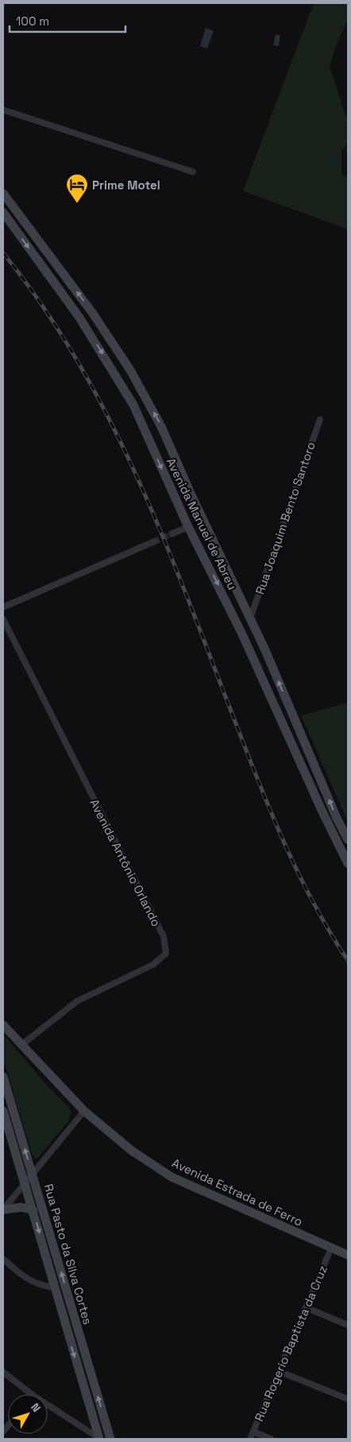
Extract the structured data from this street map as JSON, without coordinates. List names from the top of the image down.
{
  "streets": {
    "main road": ["Avenida Manuel de Abreu", "Avenida Estrada de Ferro", "Rua Pasto da Silva Cortes"],
    "street": ["Rua Joaquim Bento Santoro", "Avenida Antônio Orlando", "Rua Rogerio Baptista da Cruz"]
  },
  "crossings": [
    ["Rua Joaquim Bento Santoro", "Avenida Manuel de Abreu"],
    ["Avenida Antônio Orlando", "Avenida Estrada de Ferro"],
    ["Avenida Estrada de Ferro", "Rua Rogerio Baptista da Cruz"]
  ],
  "places": {
    "hotel": ["Prime Motel"]
  },
  "scale_bar": "100 m",
  "north": "top right"
}
